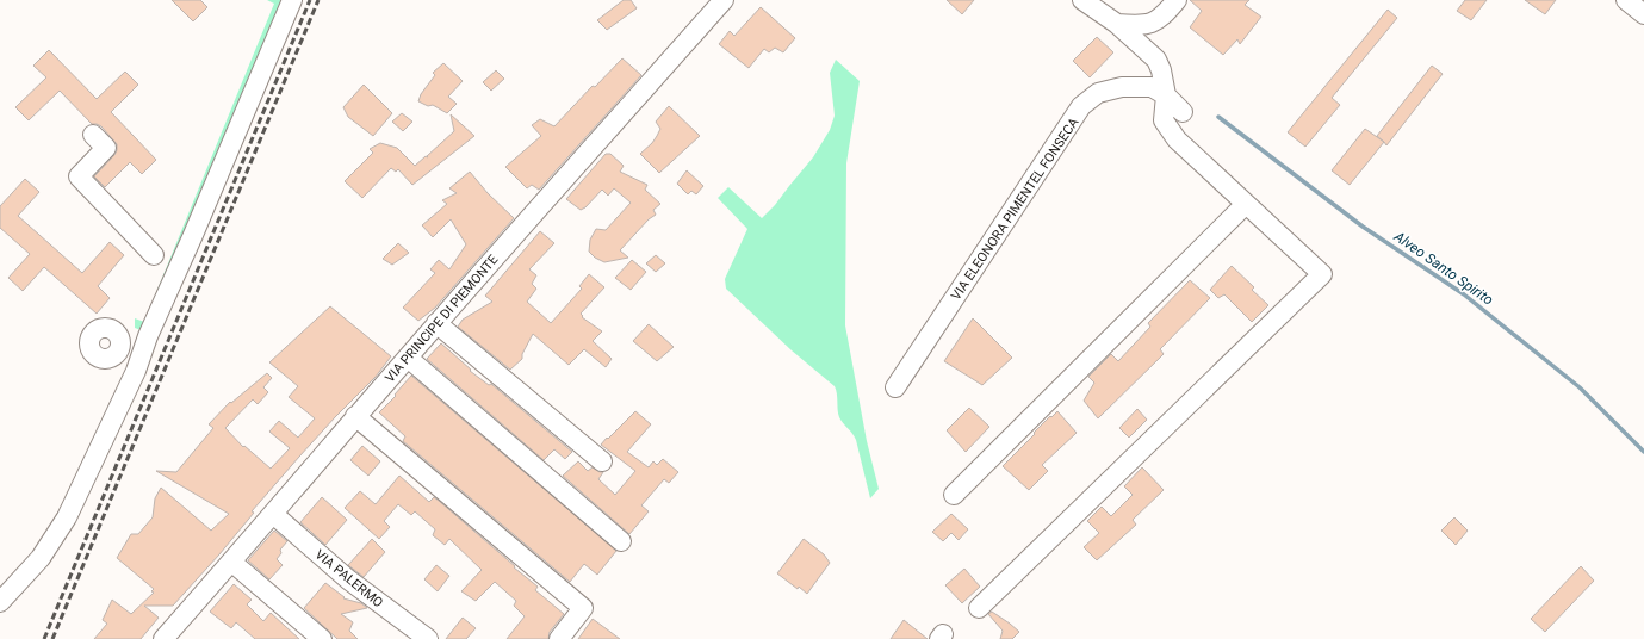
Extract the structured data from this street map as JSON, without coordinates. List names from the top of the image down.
{
  "streets": {
    "street": ["VIA ELEONORA PIMENTEL FONSECA", "VIA PRINCIPE DI PIEMONTE", "VIA PALERMO"]
  },
  "crossings": [
    ["VIA PRINCIPE DI PIEMONTE", "VIA PALERMO"]
  ],
  "water": ["Alveo Santo Spirito"]
}
